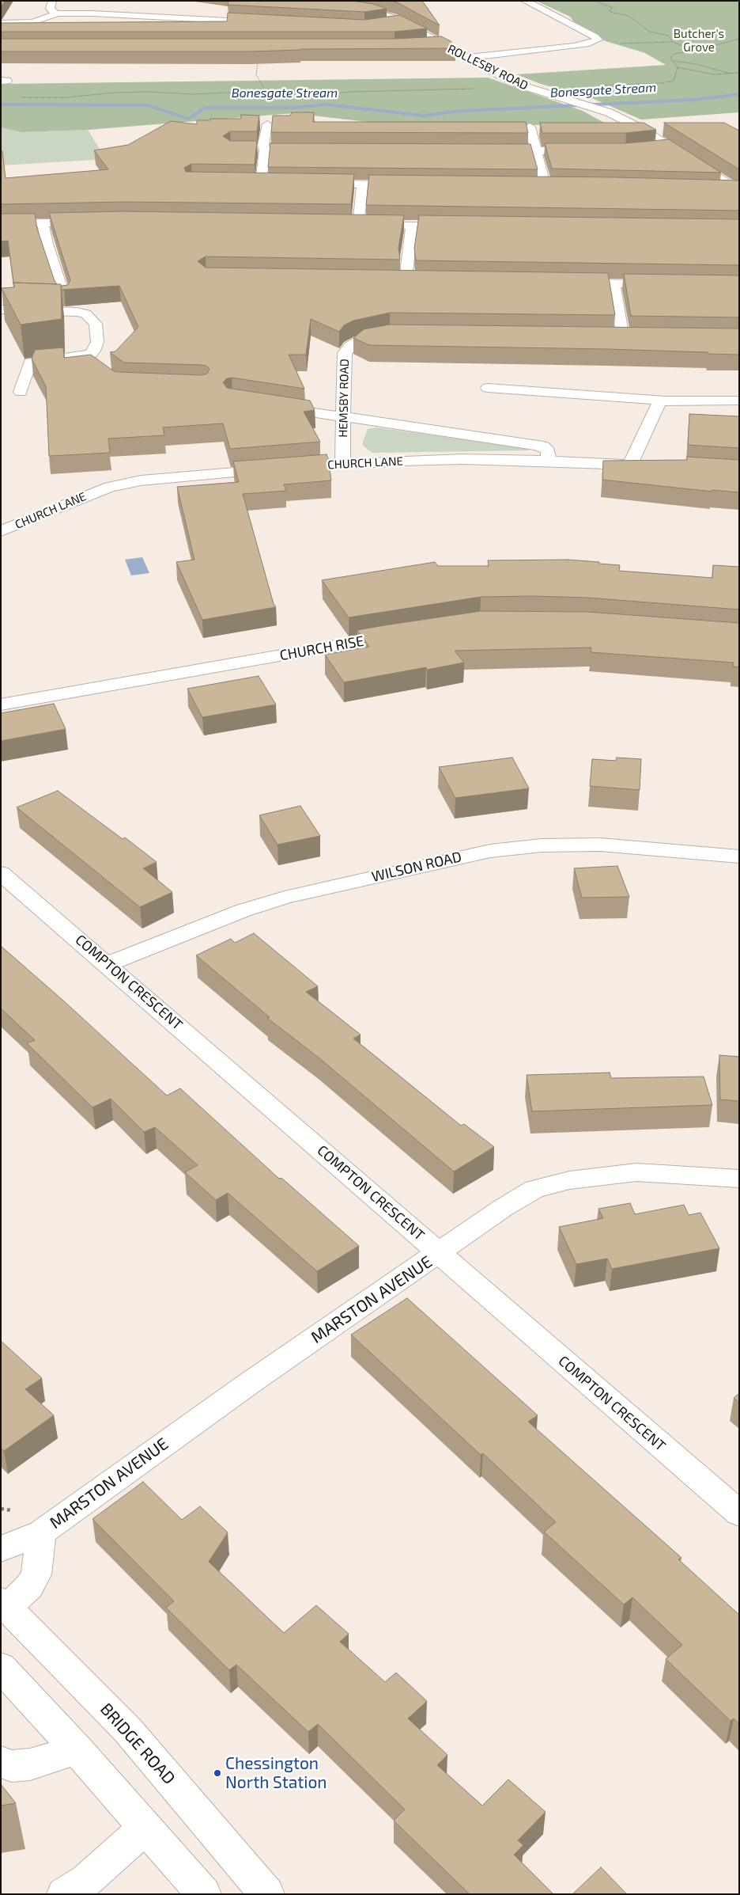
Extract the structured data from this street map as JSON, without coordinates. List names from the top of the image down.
{
  "streets": {
    "street": [
      "ROLLESBY ROAD",
      "HEMSBY ROAD",
      "CHURCH LANE",
      "CHURCH RISE",
      "WILSON ROAD",
      "COMPTON CRESCENT",
      "MARSTON AVENUE",
      "BRIDGE ROAD"
    ]
  },
  "crossings": [
    ["HEMSBY ROAD", "CHURCH LANE"],
    ["WILSON ROAD", "COMPTON CRESCENT"],
    ["COMPTON CRESCENT", "MARSTON AVENUE"],
    ["MARSTON AVENUE", "BRIDGE ROAD"]
  ],
  "water": ["Bonesgate Stream"],
  "parks": ["Butcher's Grove"],
  "places": ["Chessington North Station"]
}
